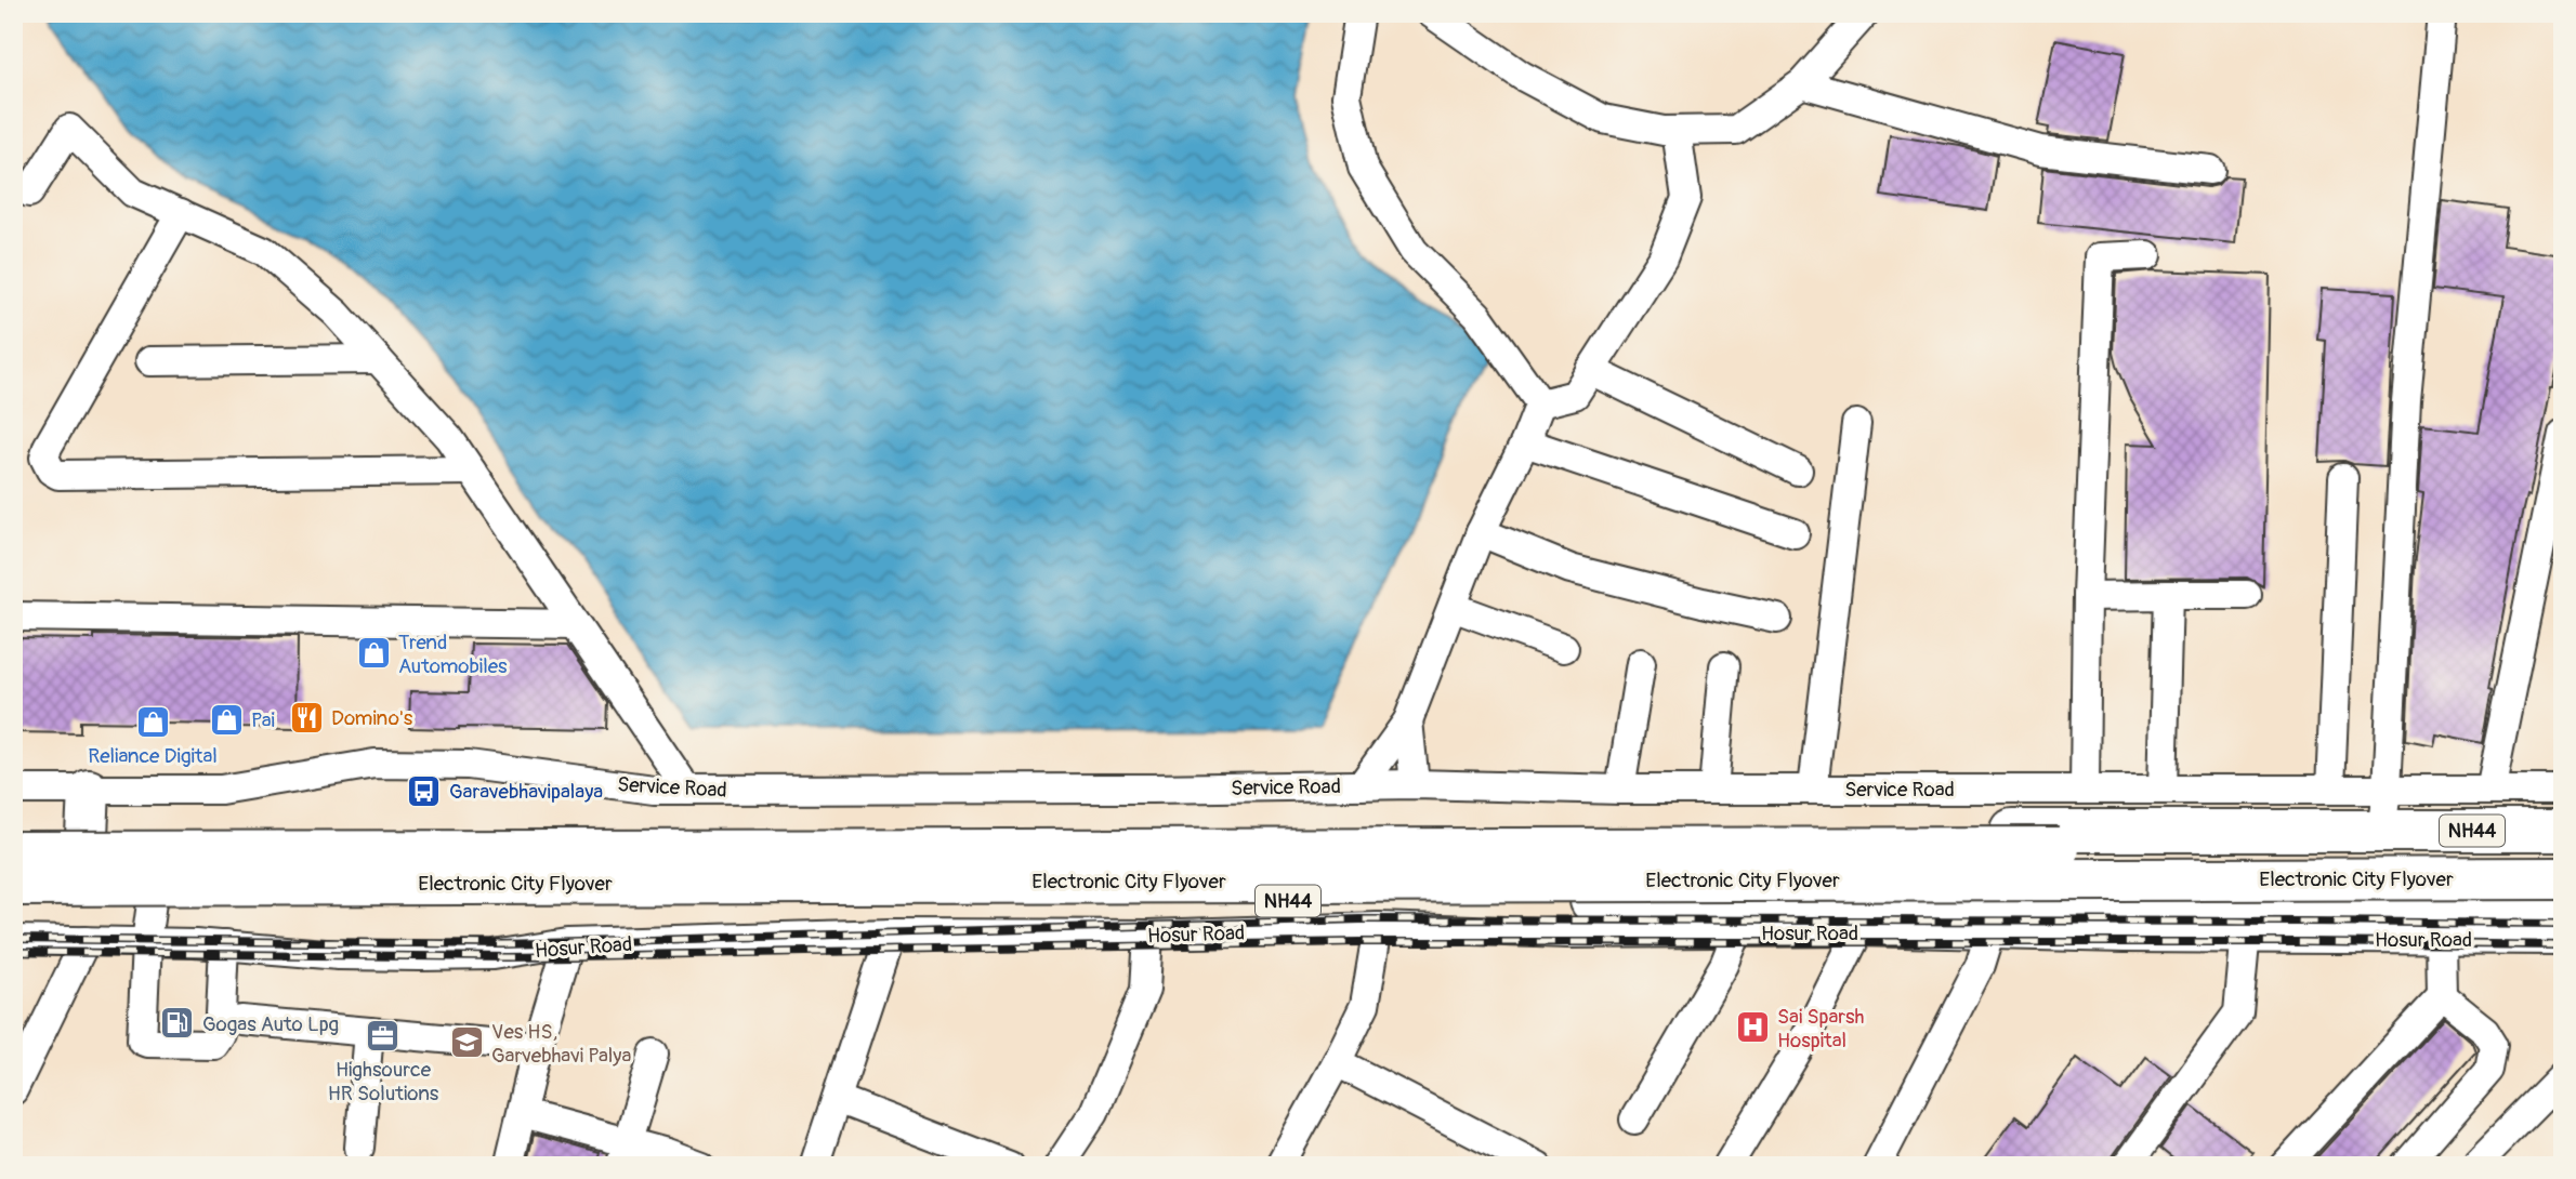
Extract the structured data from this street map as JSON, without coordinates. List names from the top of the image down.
{
  "streets": {
    "highway": ["NH44", "Electronic City Flyover", "Hosur Road"],
    "street": ["Service Road"]
  },
  "places": {
    "shop": ["Trend Automobiles", "Pai", "Reliance Digital"],
    "restaurant": ["Domino's"],
    "bus stop": ["Garavebhavipalaya"],
    "fuel station": ["Gogas Auto Lpg"],
    "hospital": ["Sai Sparsh Hospital"],
    "office": ["Highsource HR Solutions"],
    "school or university": ["Ves HS, Garvebhavi Palya"]
  }
}
